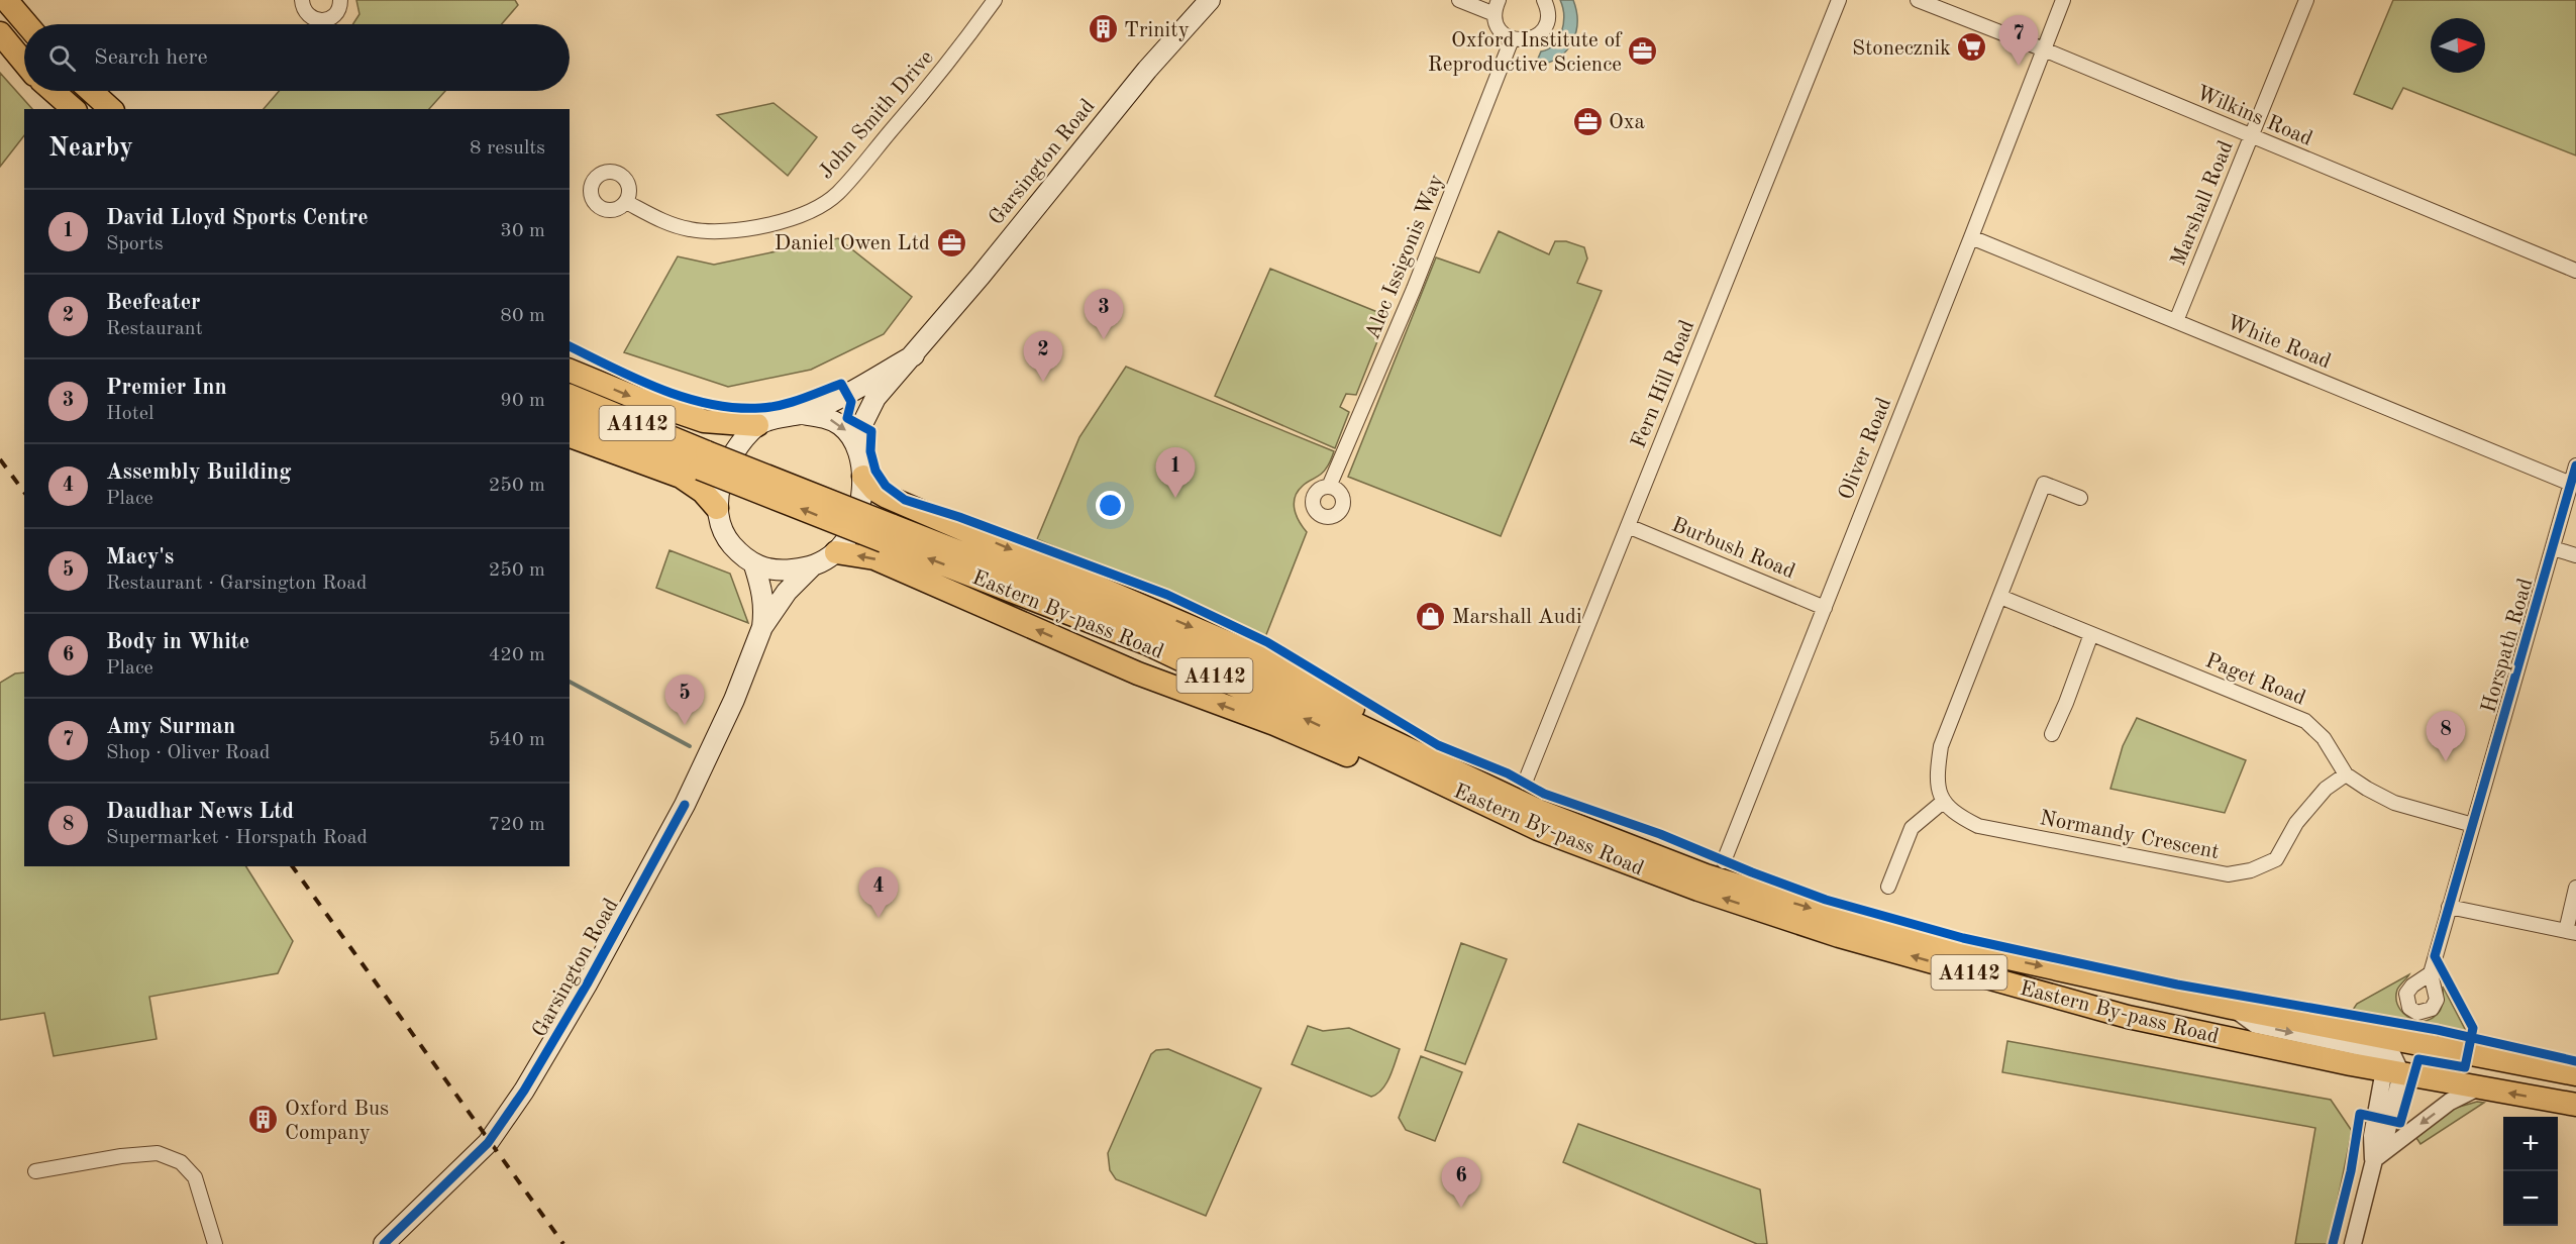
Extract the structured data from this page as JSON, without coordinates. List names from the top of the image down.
{
  "streets": {
    "highway": ["A4142", "Eastern By-pass Road"],
    "main road": ["Garsington Road"],
    "street": [
      "John Smith Drive",
      "Wilkins Road",
      "Marshall Road",
      "Alec Issigonis Way",
      "White Road",
      "Fern Hill Road",
      "Oliver Road",
      "Burbush Road",
      "Horspath Road",
      "Paget Road",
      "Normandy Crescent"
    ]
  },
  "crossings": [
    ["Wilkins Road", "Marshall Road"],
    ["Wilkins Road", "Oliver Road"],
    ["Marshall Road", "White Road"],
    ["White Road", "Oliver Road"],
    ["White Road", "Horspath Road"],
    ["Fern Hill Road", "Burbush Road"],
    ["Oliver Road", "Burbush Road"],
    ["Horspath Road", "Paget Road"],
    ["Paget Road", "Normandy Crescent"]
  ],
  "places": {
    "building": ["Trinity", "Oxford Bus Company"],
    "supermarket": ["Stonecznik"],
    "office": ["Oxford Institute of Reproductive Science", "Oxa", "Daniel Owen Ltd"],
    "shop": ["Marshall Audi"]
  },
  "north": "right",
  "page": {
    "pins": [
      "7",
      "3",
      "2",
      "1",
      "5",
      "8",
      "4",
      "6"
    ],
    "search": "Search here",
    "heading": ["Nearby", "8 results"],
    "list": [
      {
        "mark": "1",
        "name": "David Lloyd Sports Centre",
        "note": "Sports",
        "value": "30 m"
      },
      {
        "mark": "2",
        "name": "Beefeater",
        "note": "Restaurant",
        "value": "80 m"
      },
      {
        "mark": "3",
        "name": "Premier Inn",
        "note": "Hotel",
        "value": "90 m"
      },
      {
        "mark": "4",
        "name": "Assembly Building",
        "note": "Place",
        "value": "250 m"
      },
      {
        "mark": "5",
        "name": "Macy's",
        "note": "Restaurant · Garsington Road",
        "value": "250 m"
      },
      {
        "mark": "6",
        "name": "Body in White",
        "note": "Place",
        "value": "420 m"
      },
      {
        "mark": "7",
        "name": "Amy Surman",
        "note": "Shop · Oliver Road",
        "value": "540 m"
      },
      {
        "mark": "8",
        "name": "Daudhar News Ltd",
        "note": "Supermarket · Horspath Road",
        "value": "720 m"
      }
    ],
    "map_buttons": ["+", "−"]
  }
}
